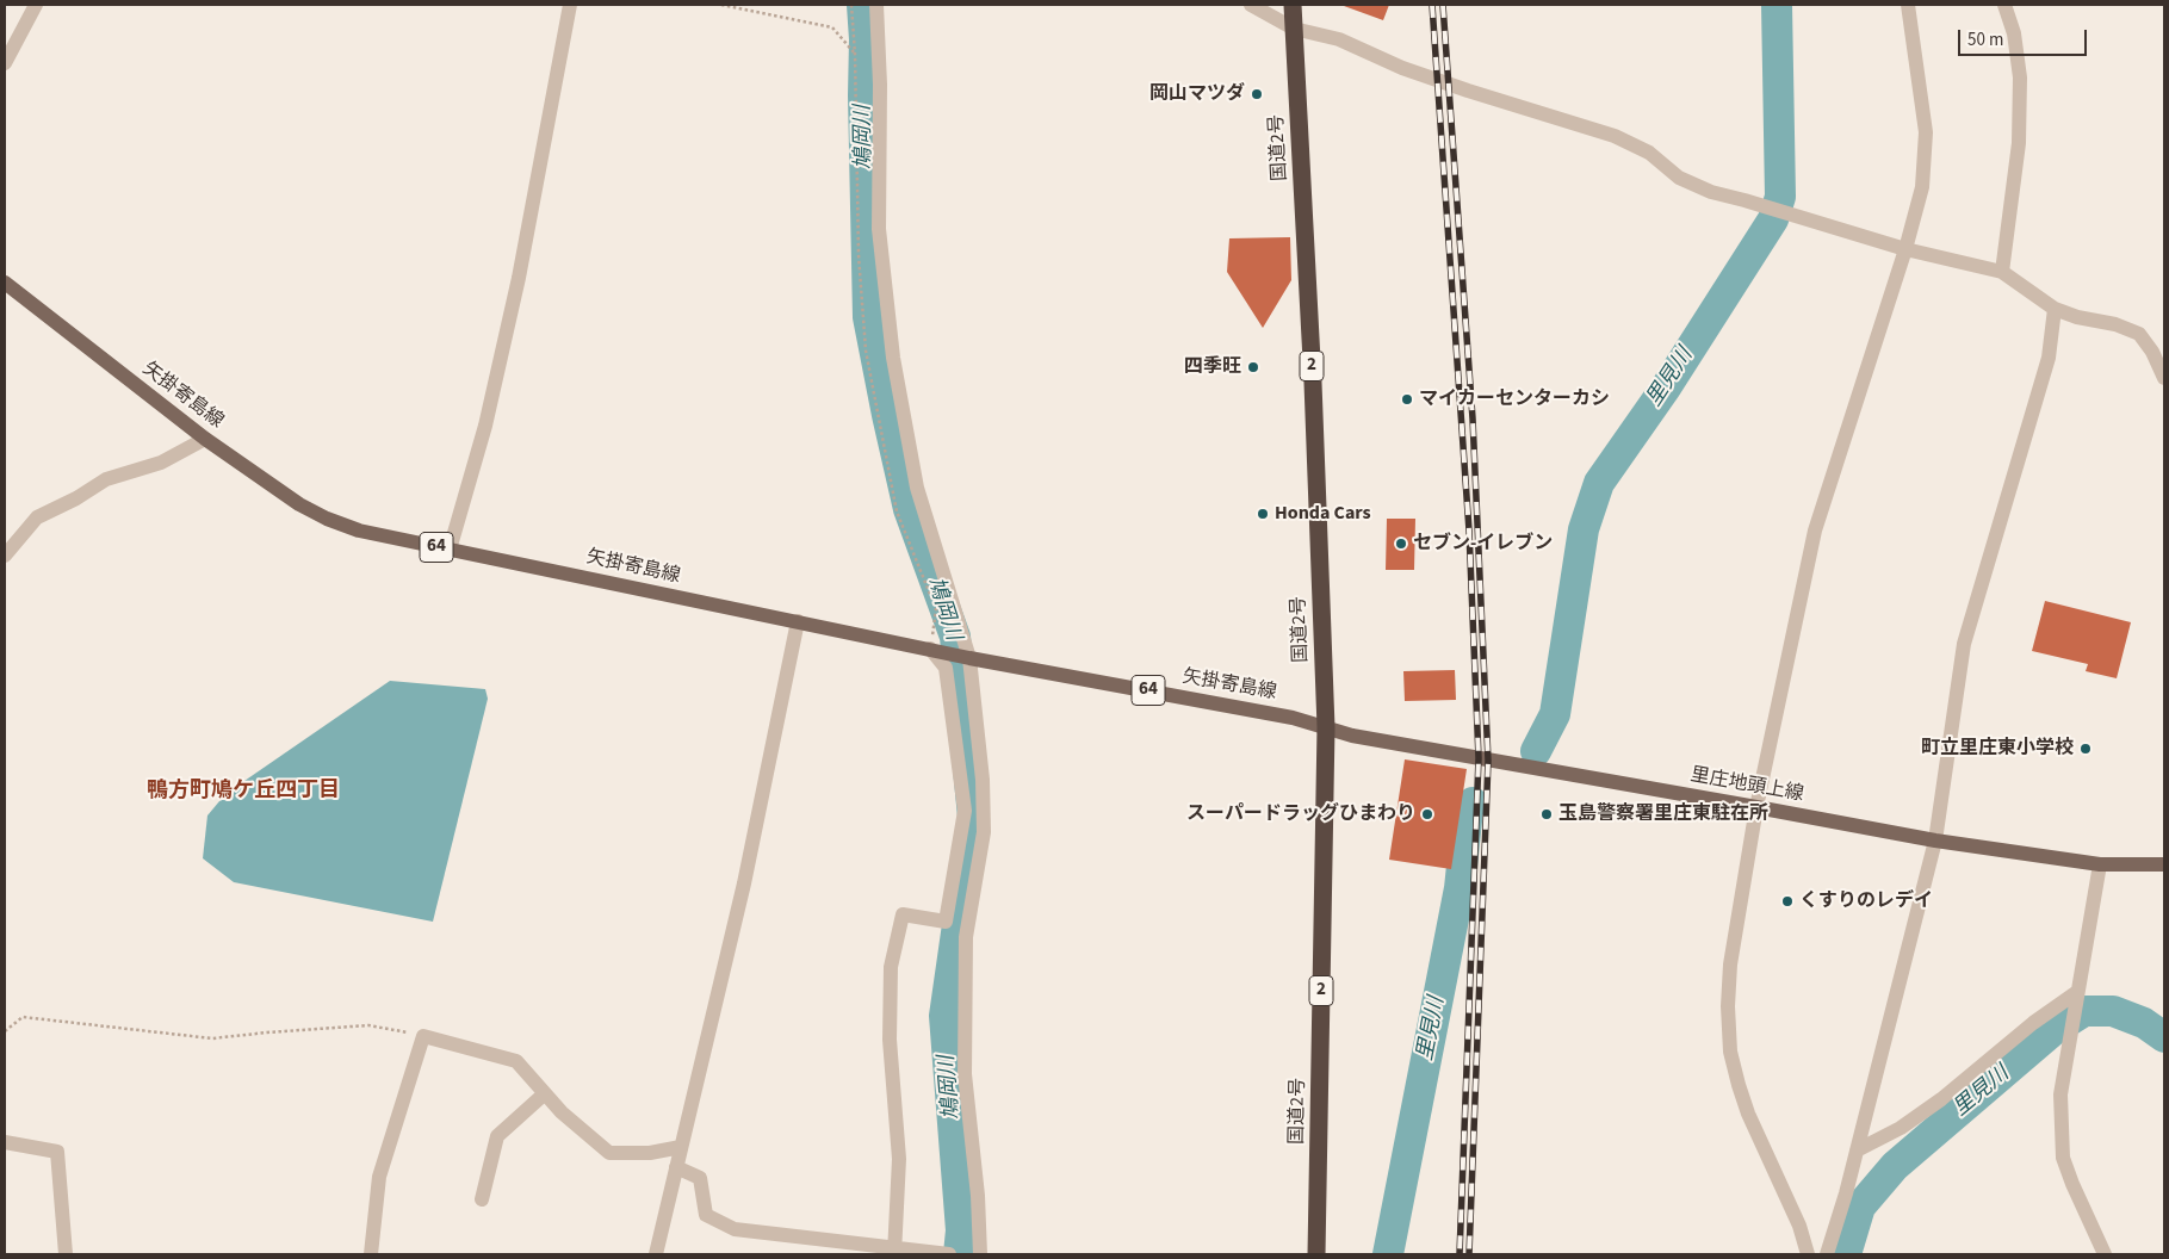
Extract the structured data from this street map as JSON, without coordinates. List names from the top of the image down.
{
  "streets": {
    "highway": ["国道2号", "2"],
    "main road": ["矢掛寄島線", "64", "里庄地頭上線"]
  },
  "crossings": [
    ["国道2号", "矢掛寄島線"],
    ["国道2号", "里庄地頭上線"],
    ["矢掛寄島線", "里庄地頭上線"]
  ],
  "districts": ["鴨方町鳩ケ丘四丁目"],
  "water": ["鳩岡川", "里見川"],
  "places": [
    "岡山マツダ",
    "四季旺",
    "マイカーセンターカシ",
    "Honda Cars",
    "セブン-イレブン",
    "町立里庄東小学校",
    "スーパードラッグひまわり",
    "玉島警察署里庄東駐在所",
    "くすりのレデイ"
  ],
  "scale_bar": "50 m"
}
